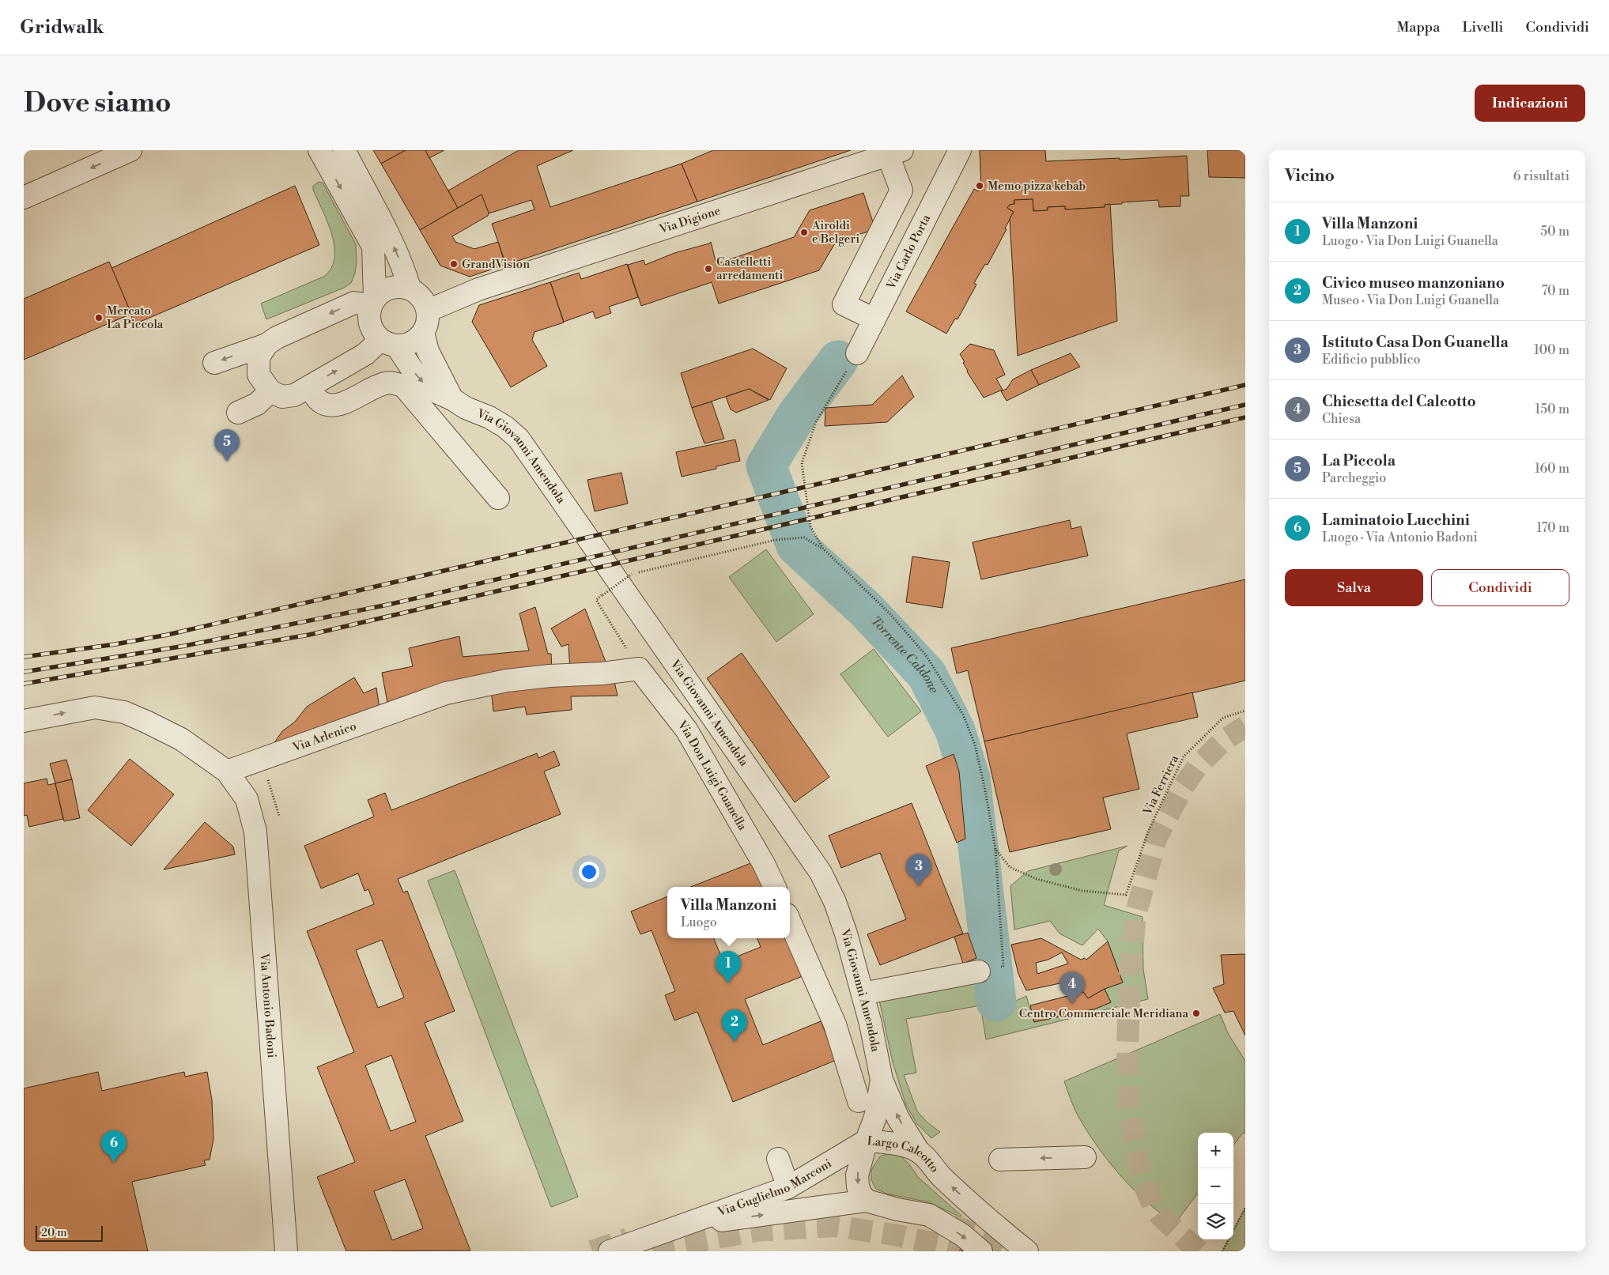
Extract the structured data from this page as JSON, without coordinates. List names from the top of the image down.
{
  "streets": {
    "street": [
      "Via Digione",
      "Via Carlo Porta",
      "Via Giovanni Amendola",
      "Via Arlenico",
      "Via Don Luigi Guanella",
      "Via Antonio Badoni",
      "Largo Caleotto",
      "Via Guglielmo Marconi"
    ],
    "path": ["Via Ferriera"]
  },
  "crossings": [
    ["Via Digione", "Via Giovanni Amendola"],
    ["Via Giovanni Amendola", "Largo Caleotto"],
    ["Via Giovanni Amendola", "Via Guglielmo Marconi"],
    ["Via Arlenico", "Via Don Luigi Guanella"],
    ["Via Arlenico", "Via Antonio Badoni"],
    ["Largo Caleotto", "Via Guglielmo Marconi"]
  ],
  "water": ["Torrente Caldone"],
  "places": [
    "Memo pizza kebab",
    "Airoldi e Belgeri",
    "GrandVision",
    "Castelletti arredamenti",
    "Mercato La Piccola",
    "Centro Commerciale Meridiana"
  ],
  "scale_bar": "20 m",
  "page": {
    "header": "Gridwalk",
    "nav": ["Mappa", "Livelli", "Condividi"],
    "buttons": [
      "Indicazioni",
      ["Salva", "Condividi"]
    ],
    "title": "Dove siamo",
    "heading": ["Vicino", "6 risultati"],
    "list": [
      {
        "mark": "1",
        "name": "Villa Manzoni",
        "note": "Luogo · Via Don Luigi Guanella",
        "value": "50 m"
      },
      {
        "mark": "2",
        "name": "Civico museo manzoniano",
        "note": "Museo · Via Don Luigi Guanella",
        "value": "70 m"
      },
      {
        "mark": "3",
        "name": "Istituto Casa Don Guanella",
        "note": "Edificio pubblico",
        "value": "100 m"
      },
      {
        "mark": "4",
        "name": "Chiesetta del Caleotto",
        "note": "Chiesa",
        "value": "150 m"
      },
      {
        "mark": "5",
        "name": "La Piccola",
        "note": "Parcheggio",
        "value": "160 m"
      },
      {
        "mark": "6",
        "name": "Laminatoio Lucchini",
        "note": "Luogo · Via Antonio Badoni",
        "value": "170 m"
      }
    ],
    "pins": [
      "5",
      "3",
      "1",
      "4",
      "2",
      "6"
    ],
    "popup": ["Villa Manzoni", "Luogo"],
    "map_buttons": ["+", "−"],
    "scale": "20 m"
  }
}
